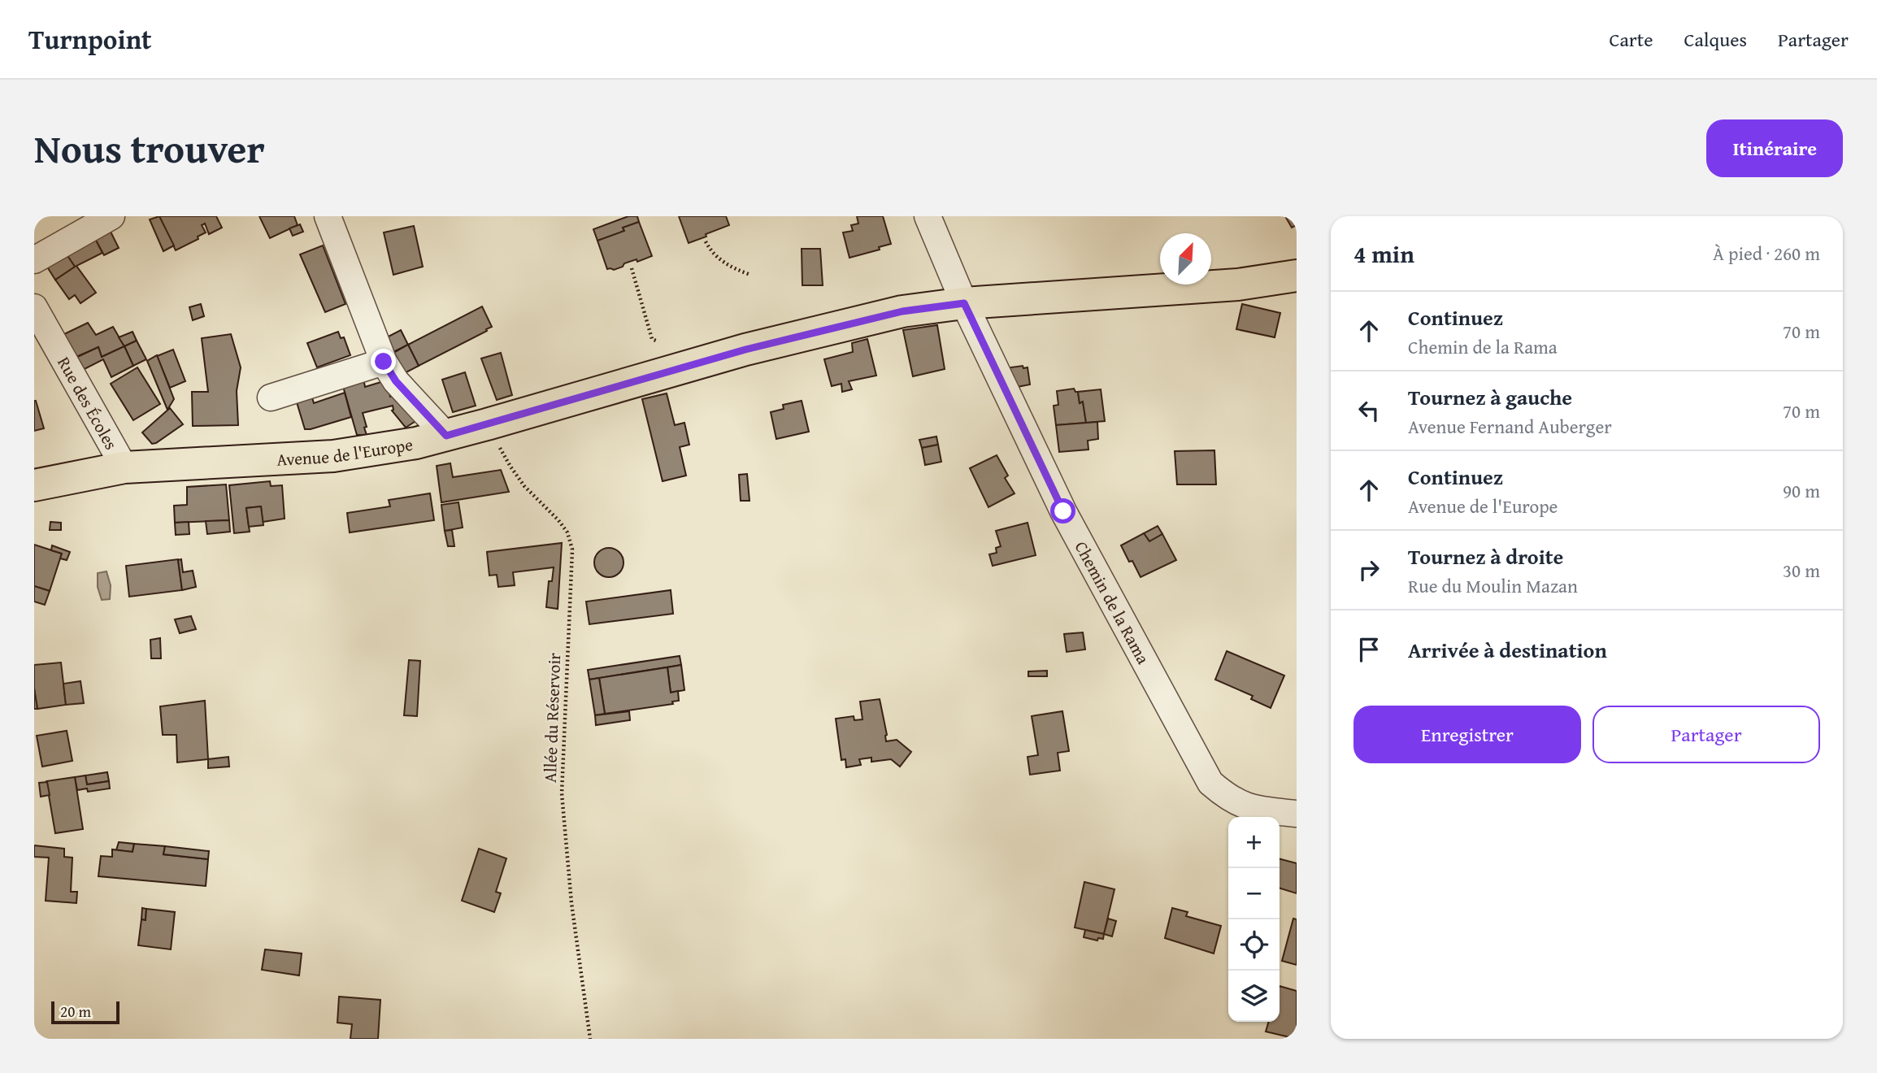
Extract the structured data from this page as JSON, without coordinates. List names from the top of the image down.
{
  "streets": {
    "main road": ["Avenue de l'Europe"],
    "street": ["Rue des Écoles", "Chemin de la Rama"],
    "path": ["Allée du Réservoir"]
  },
  "crossings": [
    ["Rue des Écoles", "Avenue de l'Europe"],
    ["Avenue de l'Europe", "Chemin de la Rama"],
    ["Avenue de l'Europe", "Allée du Réservoir"]
  ],
  "scale_bar": "20 m",
  "north": "top right",
  "page": {
    "header": "Turnpoint",
    "nav": ["Carte", "Calques", "Partager"],
    "title": "Nous trouver",
    "buttons": [
      "Itinéraire",
      ["Enregistrer", "Partager"]
    ],
    "heading": ["4 min", "À pied · 260 m"],
    "list": [
      ["Continuez", "Chemin de la Rama", "70 m"],
      ["Tournez à gauche", "Avenue Fernand Auberger", "70 m"],
      ["Continuez", "Avenue de l'Europe", "90 m"],
      ["Tournez à droite", "Rue du Moulin Mazan", "30 m"],
      "Arrivée à destination"
    ],
    "map_buttons": ["+", "−"],
    "scale": "20 m"
  }
}
